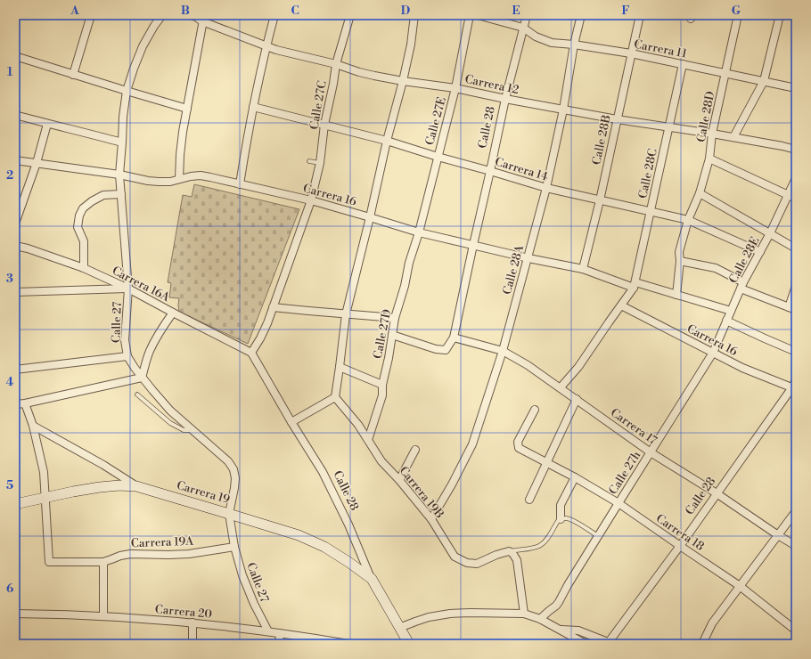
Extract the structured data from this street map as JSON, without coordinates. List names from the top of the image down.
{
  "streets": {
    "street": [
      "Carrera 11",
      "Carrera 12",
      "Calle 27C",
      "Calle 28D",
      "Calle 27E",
      "Calle 28",
      "Calle 28B",
      "Carrera 14",
      "Calle 28C",
      "Carrera 16",
      "Calle 28E",
      "Calle 28A",
      "Carrera 16A",
      "Calle 27",
      "Calle 27D",
      "Carrera 17",
      "Calle 27h",
      "Carrera 19",
      "Carrera 19B",
      "Carrera 18",
      "Carrera 19A",
      "Carrera 20"
    ]
  },
  "crossings": [
    ["Carrera 11", "Calle 28D"],
    ["Carrera 11", "Calle 28"],
    ["Carrera 11", "Calle 28B"],
    ["Carrera 11", "Calle 28C"],
    ["Carrera 11", "Calle 28A"],
    ["Carrera 12", "Calle 27C"],
    ["Carrera 12", "Calle 28D"],
    ["Carrera 12", "Calle 27E"],
    ["Carrera 12", "Calle 28"],
    ["Carrera 12", "Calle 28B"],
    ["Carrera 12", "Calle 28C"],
    ["Carrera 12", "Calle 28A"],
    ["Calle 27C", "Calle 28"],
    ["Calle 27C", "Carrera 14"],
    ["Calle 27C", "Carrera 16"],
    ["Calle 27C", "Carrera 16A"],
    ["Calle 28D", "Carrera 14"],
    ["Calle 28D", "Carrera 16"],
    ["Calle 27E", "Carrera 14"],
    ["Calle 27E", "Carrera 16"],
    ["Calle 27E", "Calle 27D"],
    ["Calle 28", "Carrera 14"],
    ["Calle 28", "Carrera 16"],
    ["Calle 28", "Carrera 16A"],
    ["Calle 28", "Carrera 17"],
    ["Calle 28", "Carrera 19"],
    ["Calle 28", "Carrera 18"],
    ["Calle 28B", "Carrera 14"],
    ["Calle 28B", "Carrera 16"],
    ["Carrera 14", "Calle 28C"],
    ["Carrera 14", "Calle 28E"],
    ["Carrera 14", "Calle 28A"],
    ["Calle 28C", "Carrera 16"],
    ["Carrera 16", "Calle 28E"],
    ["Carrera 16", "Calle 28A"],
    ["Carrera 16", "Calle 27"],
    ["Carrera 16", "Calle 27D"],
    ["Carrera 16", "Calle 27h"],
    ["Calle 28E", "Calle 27h"],
    ["Calle 28A", "Carrera 17"],
    ["Calle 28A", "Carrera 19B"],
    ["Carrera 16A", "Calle 27"],
    ["Calle 27", "Carrera 19"],
    ["Calle 27", "Carrera 19A"],
    ["Calle 27", "Carrera 20"],
    ["Calle 27D", "Carrera 19B"],
    ["Carrera 17", "Calle 27h"],
    ["Calle 27h", "Carrera 18"],
    ["Carrera 19", "Carrera 19A"]
  ],
  "grid": {
    "columns": [
      "A",
      "B",
      "C",
      "D",
      "E",
      "F",
      "G"
    ],
    "rows": [
      "1",
      "2",
      "3",
      "4",
      "5",
      "6"
    ]
  }
}
